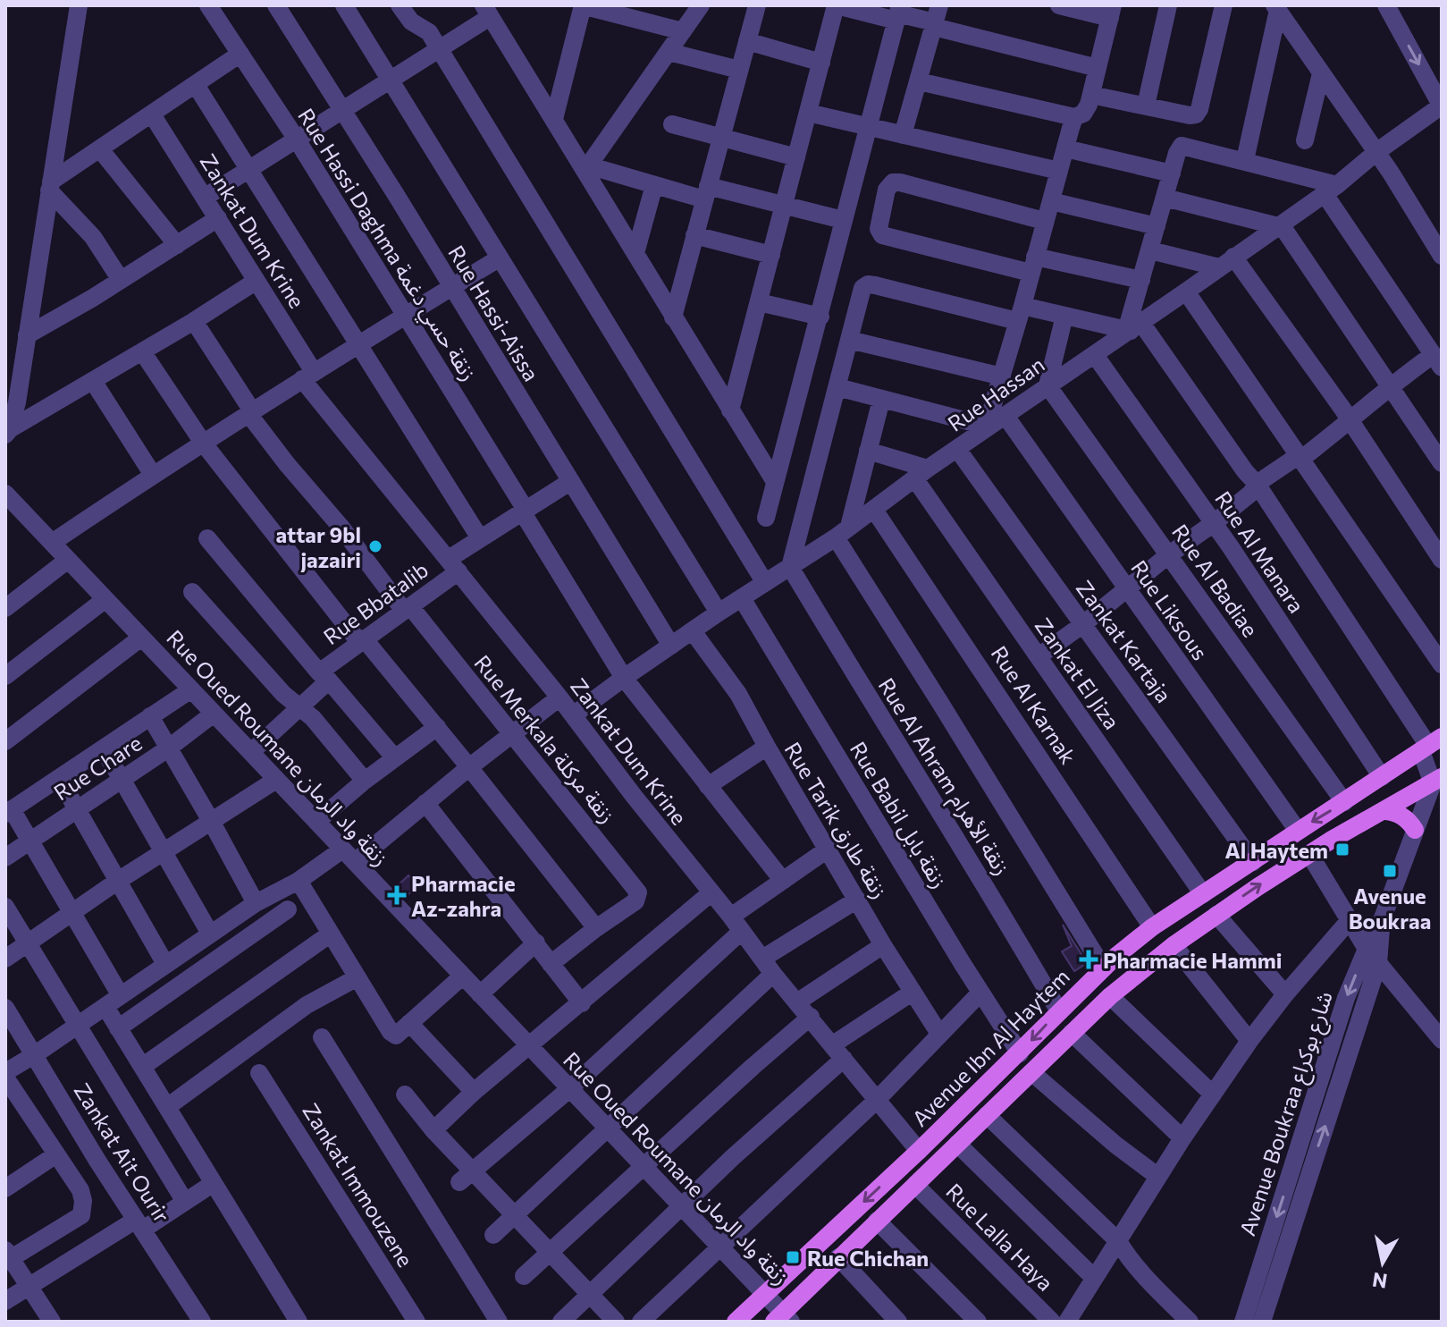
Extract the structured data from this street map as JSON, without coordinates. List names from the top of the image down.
{
  "streets": {
    "main road": ["Avenue Ibn Al Haytem"],
    "street": [
      "Zankat Dum Krine",
      "Rue Hassi Daghma زنقة حسي دغمة",
      "Rue Hassi-Aissa",
      "Rue Hassan",
      "Rue Al Manara",
      "Rue Al Badiae",
      "Rue Bbatalib",
      "Rue Liksous",
      "Zankat Kartaja",
      "Zankat El Jiza",
      "Rue Al Karnak",
      "Rue Merkala زنقة مركلة",
      "Rue Oued Roumane زنقة واد الرمان",
      "Rue Chare",
      "Rue Al Ahram زنقة الأهرام",
      "Rue Babil زنقة بابل",
      "Rue Tarik زنقة طارق",
      "Avenue Boukraa شارع بوكراع",
      "Zankat Ait Ourir",
      "Zankat Immouzene",
      "Rue Lalla Haya"
    ]
  },
  "crossings": [
    ["Zankat Dum Krine", "Rue Hassan"],
    ["Zankat Dum Krine", "Rue Bbatalib"],
    ["Zankat Dum Krine", "Avenue Ibn Al Haytem"],
    ["Rue Hassi Daghma زنقة حسي دغمة", "Rue Hassan"],
    ["Rue Hassi Daghma زنقة حسي دغمة", "Rue Bbatalib"],
    ["Rue Hassi-Aissa", "Rue Hassan"],
    ["Rue Hassi-Aissa", "Rue Bbatalib"],
    ["Rue Hassan", "Rue Al Manara"],
    ["Rue Hassan", "Rue Al Badiae"],
    ["Rue Hassan", "Rue Liksous"],
    ["Rue Hassan", "Zankat Kartaja"],
    ["Rue Hassan", "Zankat El Jiza"],
    ["Rue Hassan", "Rue Al Karnak"],
    ["Rue Hassan", "Rue Al Ahram زنقة الأهرام"],
    ["Rue Hassan", "Rue Babil زنقة بابل"],
    ["Rue Hassan", "Rue Tarik زنقة طارق"],
    ["Rue Al Manara", "Avenue Ibn Al Haytem"],
    ["Rue Al Badiae", "Avenue Ibn Al Haytem"],
    ["Rue Bbatalib", "Rue Merkala زنقة مركلة"],
    ["Rue Bbatalib", "Rue Oued Roumane زنقة واد الرمان"],
    ["Rue Liksous", "Avenue Ibn Al Haytem"],
    ["Zankat Kartaja", "Avenue Ibn Al Haytem"],
    ["Zankat El Jiza", "Avenue Ibn Al Haytem"],
    ["Rue Al Karnak", "Avenue Ibn Al Haytem"],
    ["Rue Oued Roumane زنقة واد الرمان", "Rue Chare"],
    ["Rue Oued Roumane زنقة واد الرمان", "Avenue Ibn Al Haytem"],
    ["Rue Al Ahram زنقة الأهرام", "Avenue Ibn Al Haytem"],
    ["Rue Babil زنقة بابل", "Avenue Ibn Al Haytem"],
    ["Avenue Ibn Al Haytem", "Avenue Boukraa شارع بوكراع"],
    ["Avenue Ibn Al Haytem", "Rue Lalla Haya"]
  ],
  "places": {
    "other": ["attar 9bl jazairi"],
    "transit": ["Al Haytem", "Avenue Boukraa", "Rue Chichan"],
    "health": ["Pharmacie Az-zahra", "Pharmacie Hammi"]
  },
  "north": "bottom"
}
